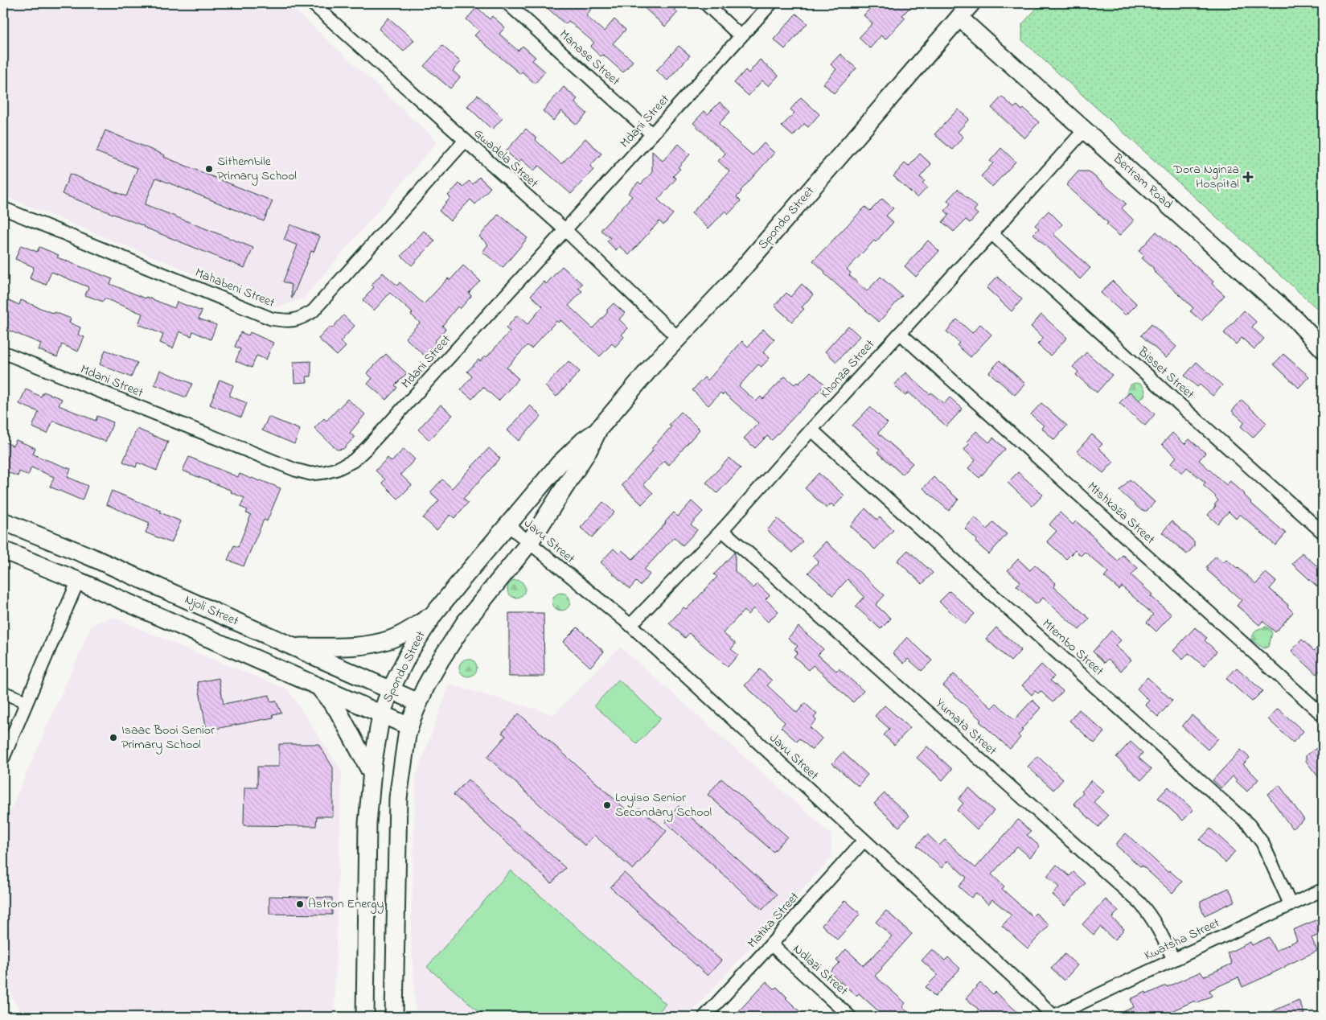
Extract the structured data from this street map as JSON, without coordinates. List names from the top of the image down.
{
  "streets": {
    "main road": ["Bertram Road", "Spondo Street", "Njoli Street"],
    "street": [
      "Manase Street",
      "Mdani Street",
      "Gwadela Street",
      "Mahabeni Street",
      "Khonza Street",
      "Bisset Street",
      "Mtshkaza Street",
      "Javu Street",
      "Mtembo Street",
      "Yumata Street",
      "Matika Street",
      "Kwatsha Street",
      "Ndlazi Street"
    ]
  },
  "crossings": [
    ["Manase Street", "Mdani Street"],
    ["Mdani Street", "Gwadela Street"],
    ["Gwadela Street", "Spondo Street"],
    ["Gwadela Street", "Mahabeni Street"],
    ["Bertram Road", "Spondo Street"],
    ["Bertram Road", "Khonza Street"],
    ["Spondo Street", "Javu Street"],
    ["Spondo Street", "Njoli Street"],
    ["Khonza Street", "Bisset Street"],
    ["Khonza Street", "Mtshkaza Street"],
    ["Khonza Street", "Javu Street"],
    ["Khonza Street", "Mtembo Street"],
    ["Khonza Street", "Yumata Street"],
    ["Javu Street", "Matika Street"],
    ["Javu Street", "Kwatsha Street"],
    ["Mtembo Street", "Kwatsha Street"],
    ["Yumata Street", "Kwatsha Street"],
    ["Matika Street", "Ndlazi Street"]
  ],
  "places": {
    "other": [
      "Sithembile Primary School",
      "Isaac Booi Senior Primary School",
      "Loyiso Senior Secondary School",
      "Astron Energy"
    ],
    "health": ["Dora Nginza Hospital"]
  }
}
